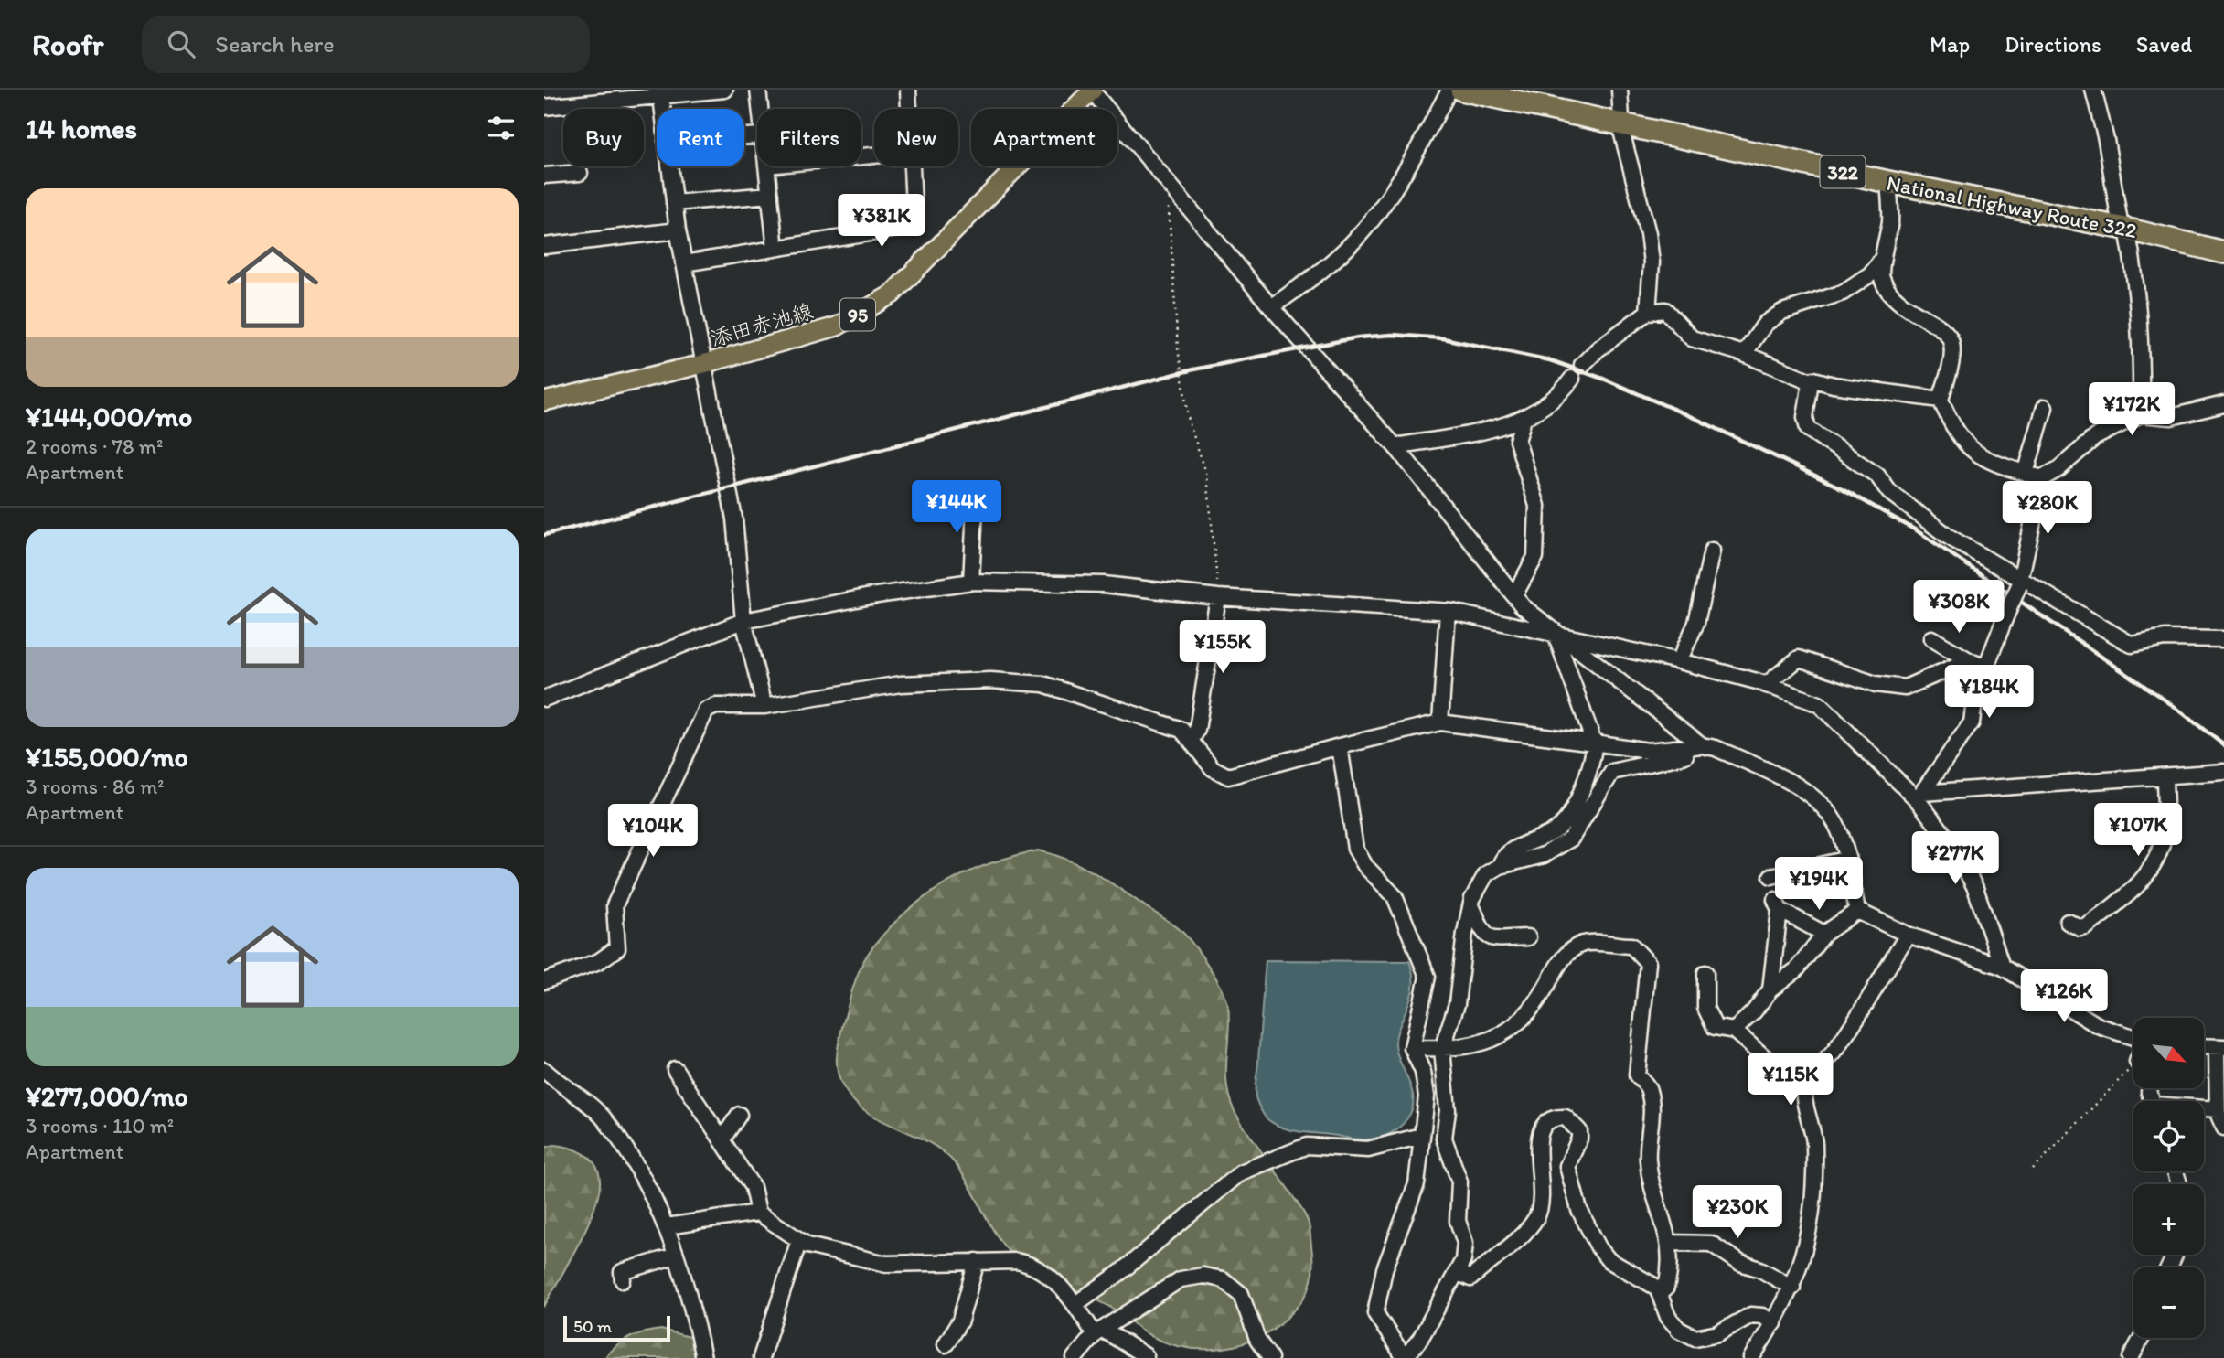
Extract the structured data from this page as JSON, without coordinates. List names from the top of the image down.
{
  "streets": {
    "highway": ["322", "National Highway Route 322"],
    "main road": ["95", "添田赤池線"]
  },
  "scale_bar": "50 m",
  "north": "bottom right",
  "page": {
    "header": "Roofr",
    "search": "Search here",
    "nav": ["Map", "Directions", "Saved"],
    "heading": "14 homes",
    "chip": [
      "Buy",
      "Rent",
      "Filters",
      "New",
      "Apartment"
    ],
    "list": [
      {
        "name": "¥144,000/mo",
        "note": "2 rooms · 78 m² · Apartment"
      },
      {
        "name": "¥155,000/mo",
        "note": "3 rooms · 86 m² · Apartment"
      },
      {
        "name": "¥277,000/mo",
        "note": "3 rooms · 110 m² · Apartment"
      }
    ],
    "price": [
      "¥381K",
      "¥172K",
      "¥144K",
      "¥280K",
      "¥308K",
      "¥155K",
      "¥184K",
      "¥107K",
      "¥104K",
      "¥277K",
      "¥194K",
      "¥126K",
      "¥115K",
      "¥230K"
    ],
    "map_buttons": ["+", "−"],
    "scale": "50 m"
  }
}
